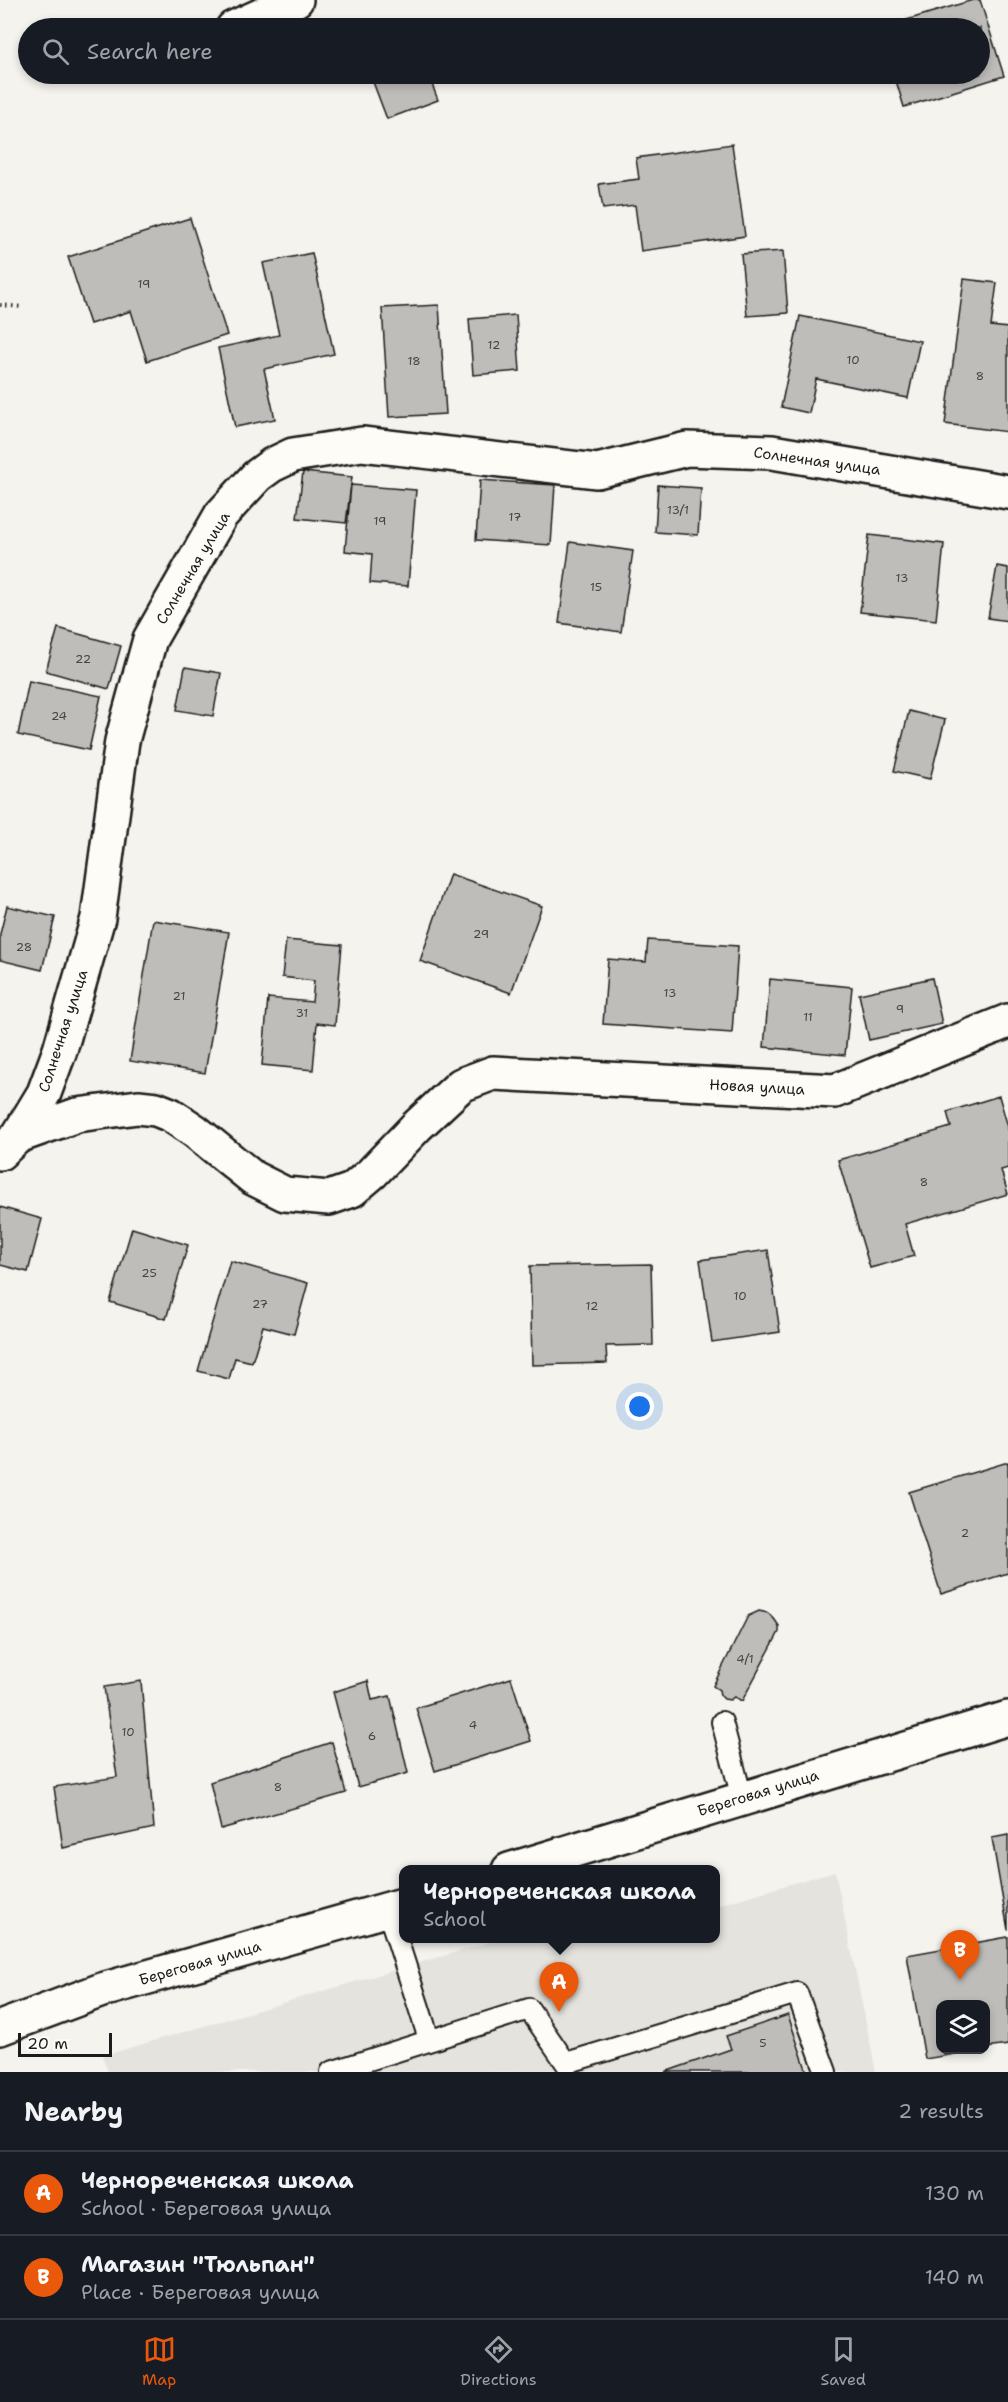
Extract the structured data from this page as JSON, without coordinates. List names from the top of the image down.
{
  "streets": {
    "street": ["Солнечная улица", "Новая улица", "Береговая улица"]
  },
  "crossings": [
    ["Солнечная улица", "Новая улица"]
  ],
  "house_numbers": [
    "19",
    "12",
    "10",
    "18",
    "8",
    "13/1",
    "17",
    "19",
    "13",
    "15",
    "22",
    "24",
    "29",
    "28",
    "13",
    "21",
    "9",
    "31",
    "11",
    "8",
    "25",
    "10",
    "27",
    "12",
    "2",
    "4/1",
    "4",
    "10",
    "6",
    "8",
    "5"
  ],
  "scale_bar": "20 m",
  "page": {
    "search": "Search here",
    "popup": ["Чернореченская школа", "School"],
    "pins": ["B", "A"],
    "scale": "20 m",
    "heading": ["Nearby", "2 results"],
    "list": [
      {
        "mark": "A",
        "name": "Чернореченская школа",
        "note": "School · Береговая улица",
        "value": "130 m"
      },
      {
        "mark": "B",
        "name": "Магазин \"Тюльпан\"",
        "note": "Place · Береговая улица",
        "value": "140 m"
      }
    ],
    "nav": ["Map", "Directions", "Saved"]
  }
}
